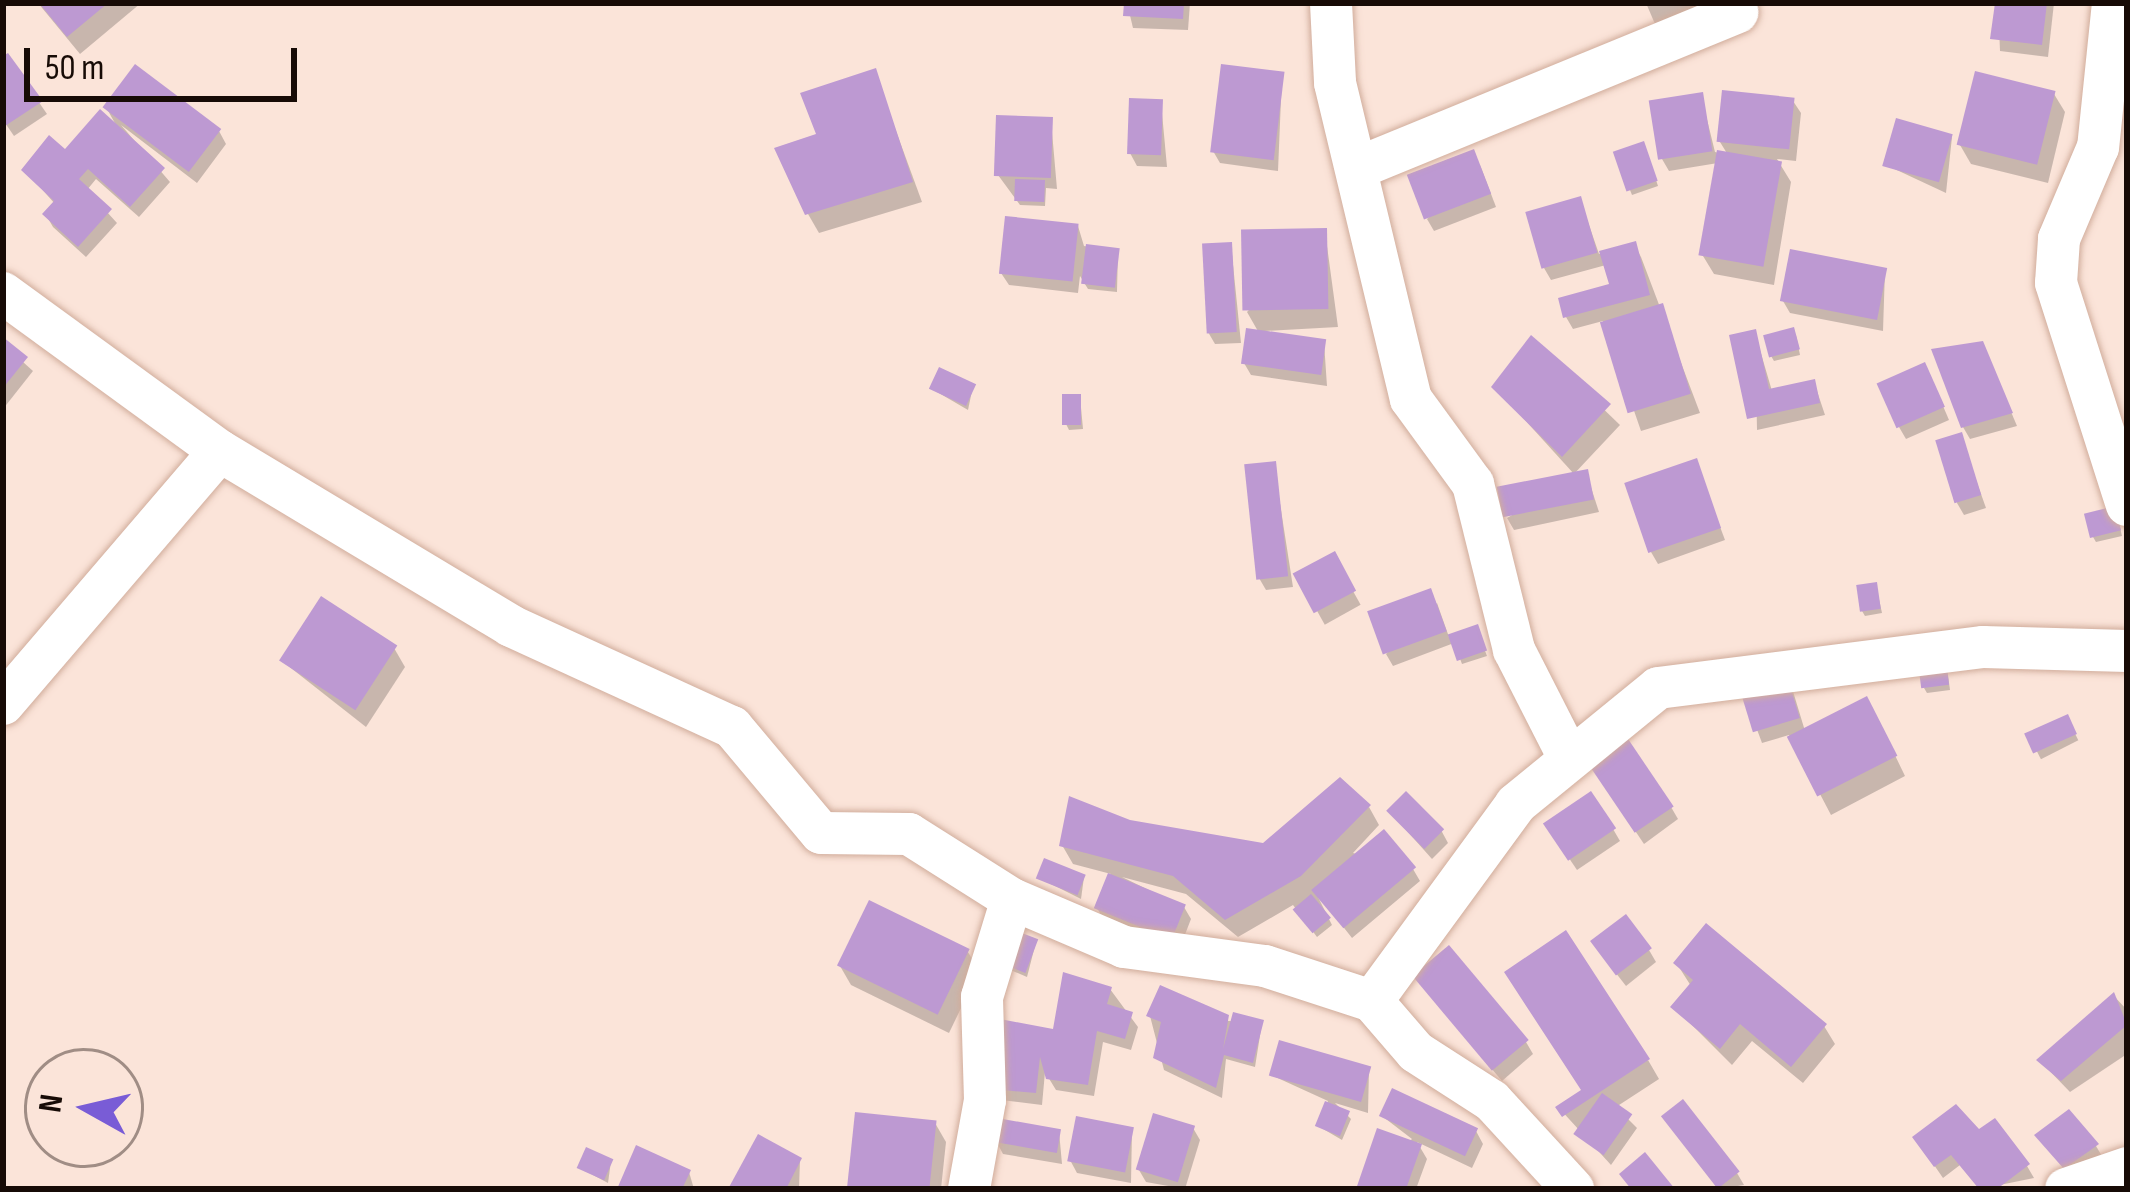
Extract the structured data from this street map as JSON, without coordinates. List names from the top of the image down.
{
  "scale_bar": "50 m",
  "north": "left"
}
